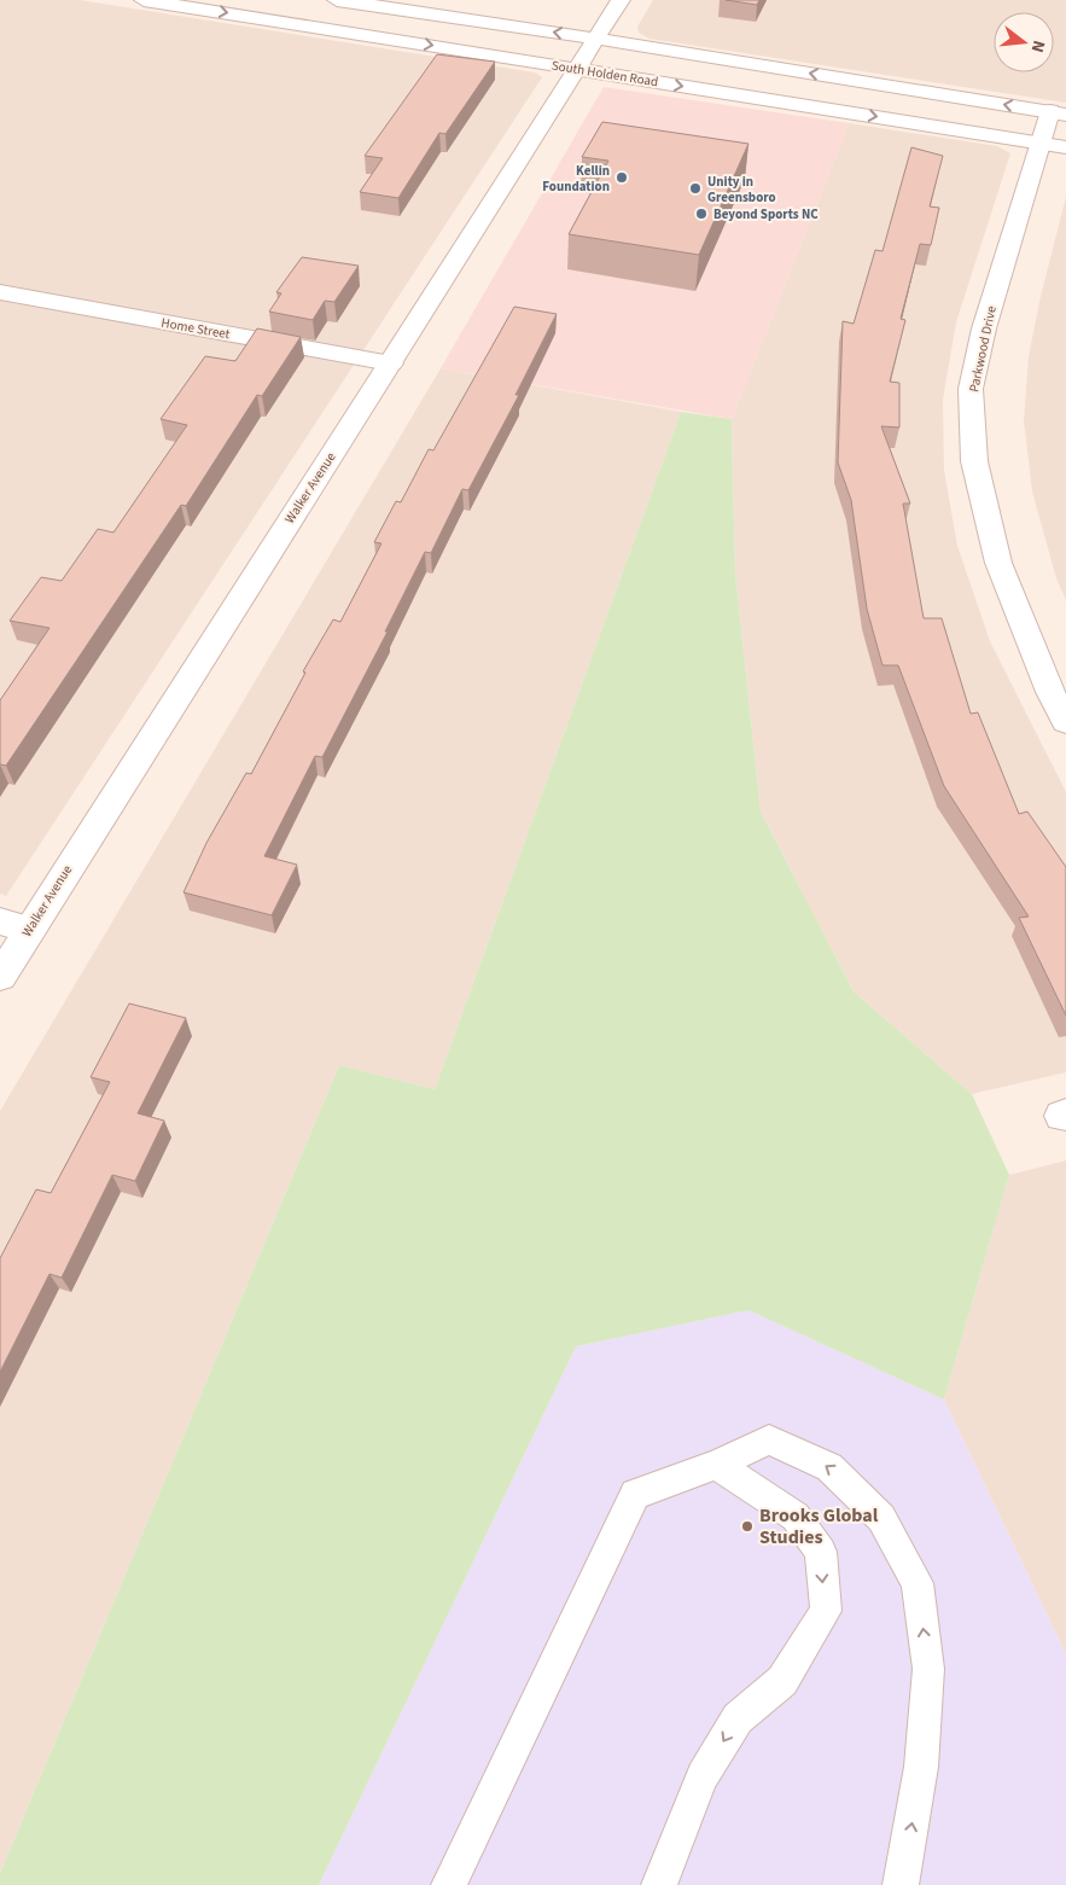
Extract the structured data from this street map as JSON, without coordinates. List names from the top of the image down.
{
  "streets": {
    "street": [
      "South Holden Road",
      "Home Street",
      "Parkwood Drive",
      "Walker Avenue"
    ]
  },
  "crossings": [
    ["South Holden Road", "Parkwood Drive"],
    ["South Holden Road", "Walker Avenue"],
    ["Home Street", "Walker Avenue"]
  ],
  "places": [
    "Kellin Foundation",
    "Unity in Greensboro",
    "Beyond Sports NC",
    "Brooks Global Studies"
  ],
  "north": "right"
}
